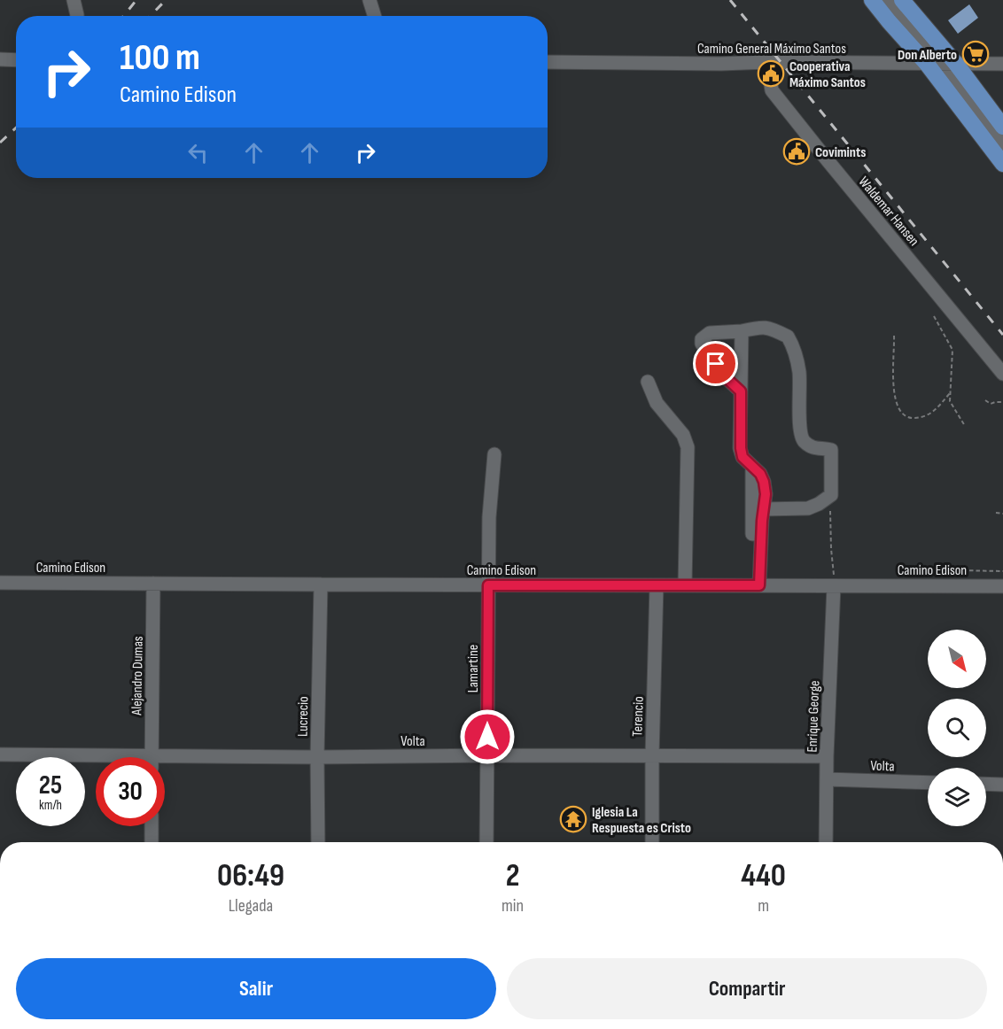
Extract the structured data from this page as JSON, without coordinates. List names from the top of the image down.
{
  "streets": {
    "street": [
      "Camino General Máximo Santos",
      "Waldemar Hansen",
      "Camino Edison",
      "Lamartine",
      "Alejandro Dumas",
      "Lucrecio",
      "Terencio",
      "Enrique George",
      "Volta"
    ]
  },
  "crossings": [
    ["Camino General Máximo Santos", "Waldemar Hansen"],
    ["Camino Edison", "Lamartine"],
    ["Camino Edison", "Alejandro Dumas"],
    ["Camino Edison", "Lucrecio"],
    ["Camino Edison", "Terencio"],
    ["Camino Edison", "Enrique George"],
    ["Lamartine", "Volta"],
    ["Lucrecio", "Volta"],
    ["Terencio", "Volta"],
    ["Enrique George", "Volta"]
  ],
  "places": {
    "supermarket": ["Don Alberto"],
    "public building": ["Cooperativa Máximo Santos", "Covimints"],
    "temple": ["Iglesia La Respuesta es Cristo"]
  },
  "north": "bottom right",
  "page": {
    "turn": ["100 m", "Camino Edison"],
    "speed": "25 km/h",
    "limit": "30",
    "eta": [
      "06:49",
      "Llegada",
      "2",
      "min",
      "440",
      "m"
    ],
    "buttons": ["Salir", "Compartir"]
  }
}
